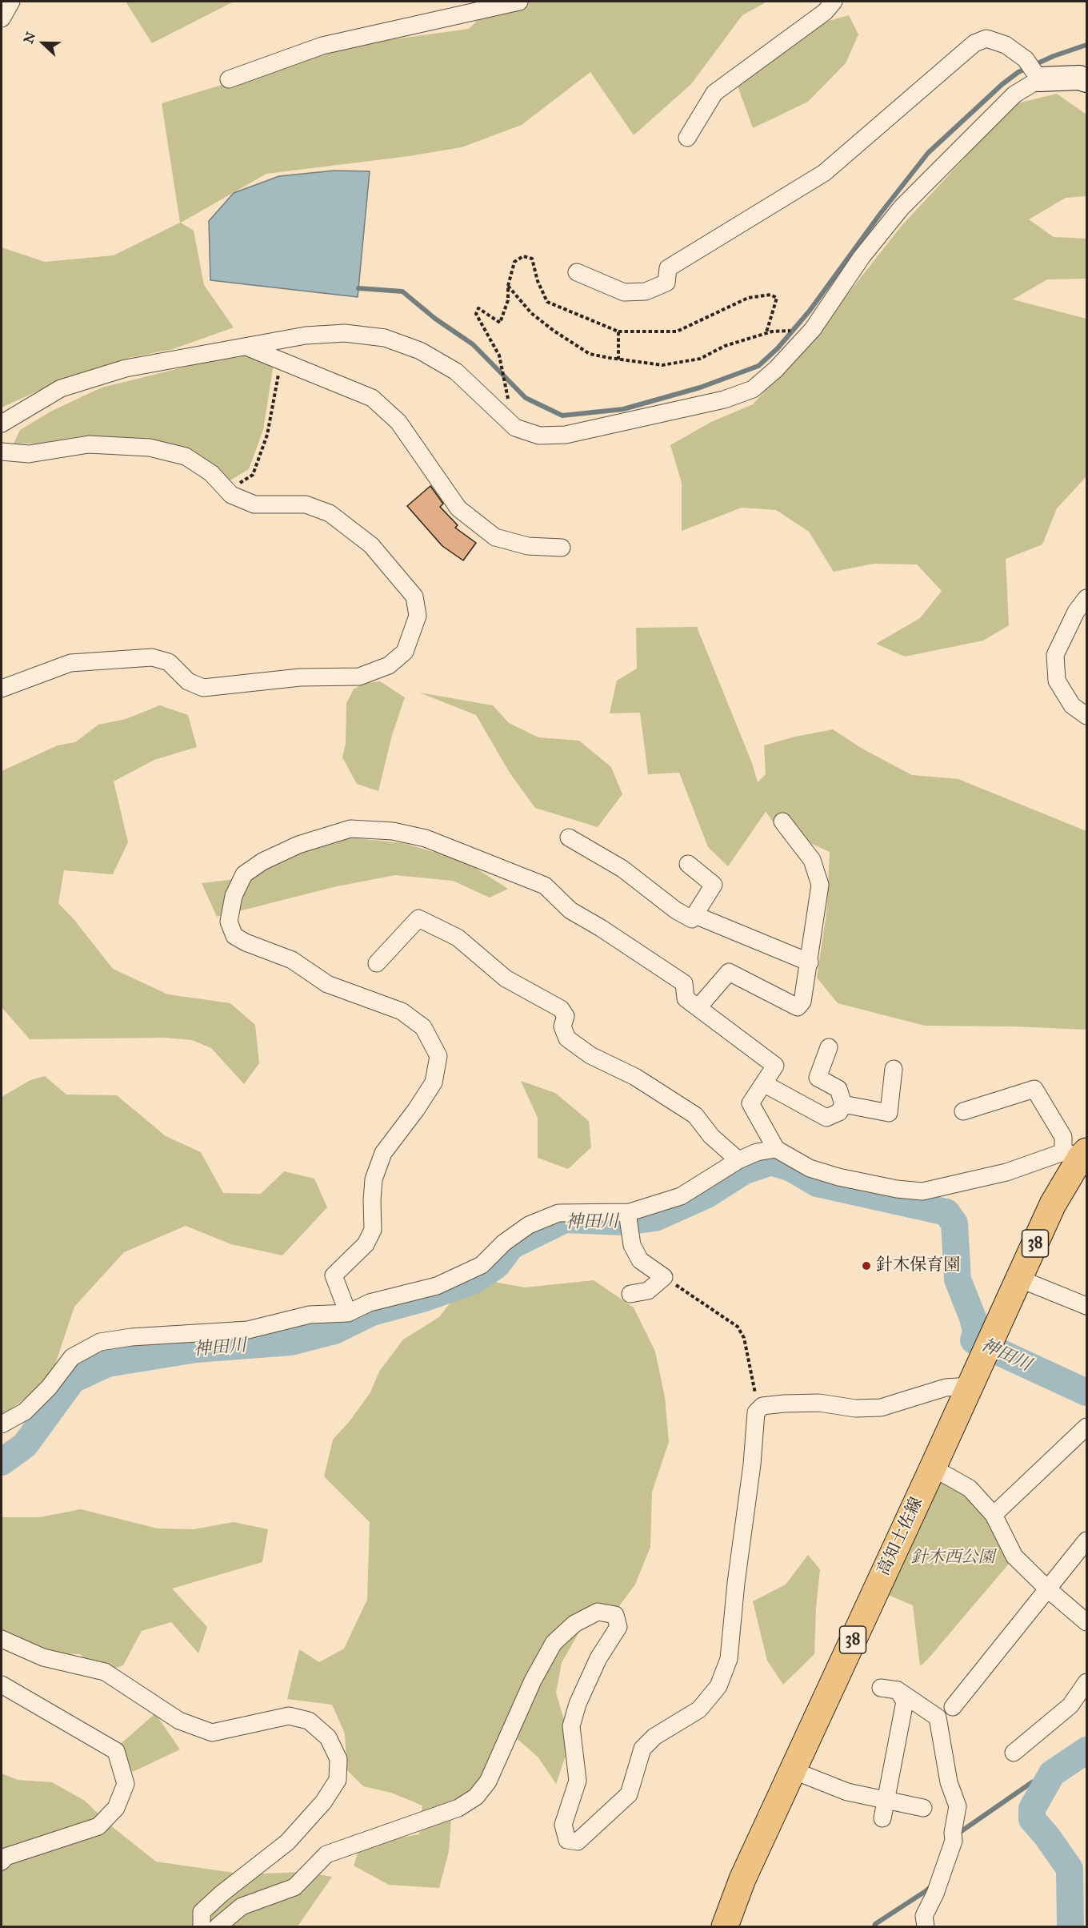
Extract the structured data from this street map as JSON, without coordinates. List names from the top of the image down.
{
  "streets": {
    "main road": ["38", "高知土佐線"]
  },
  "water": ["神田川"],
  "parks": ["針木西公園"],
  "places": ["針木保育園"],
  "north": "left"
}
